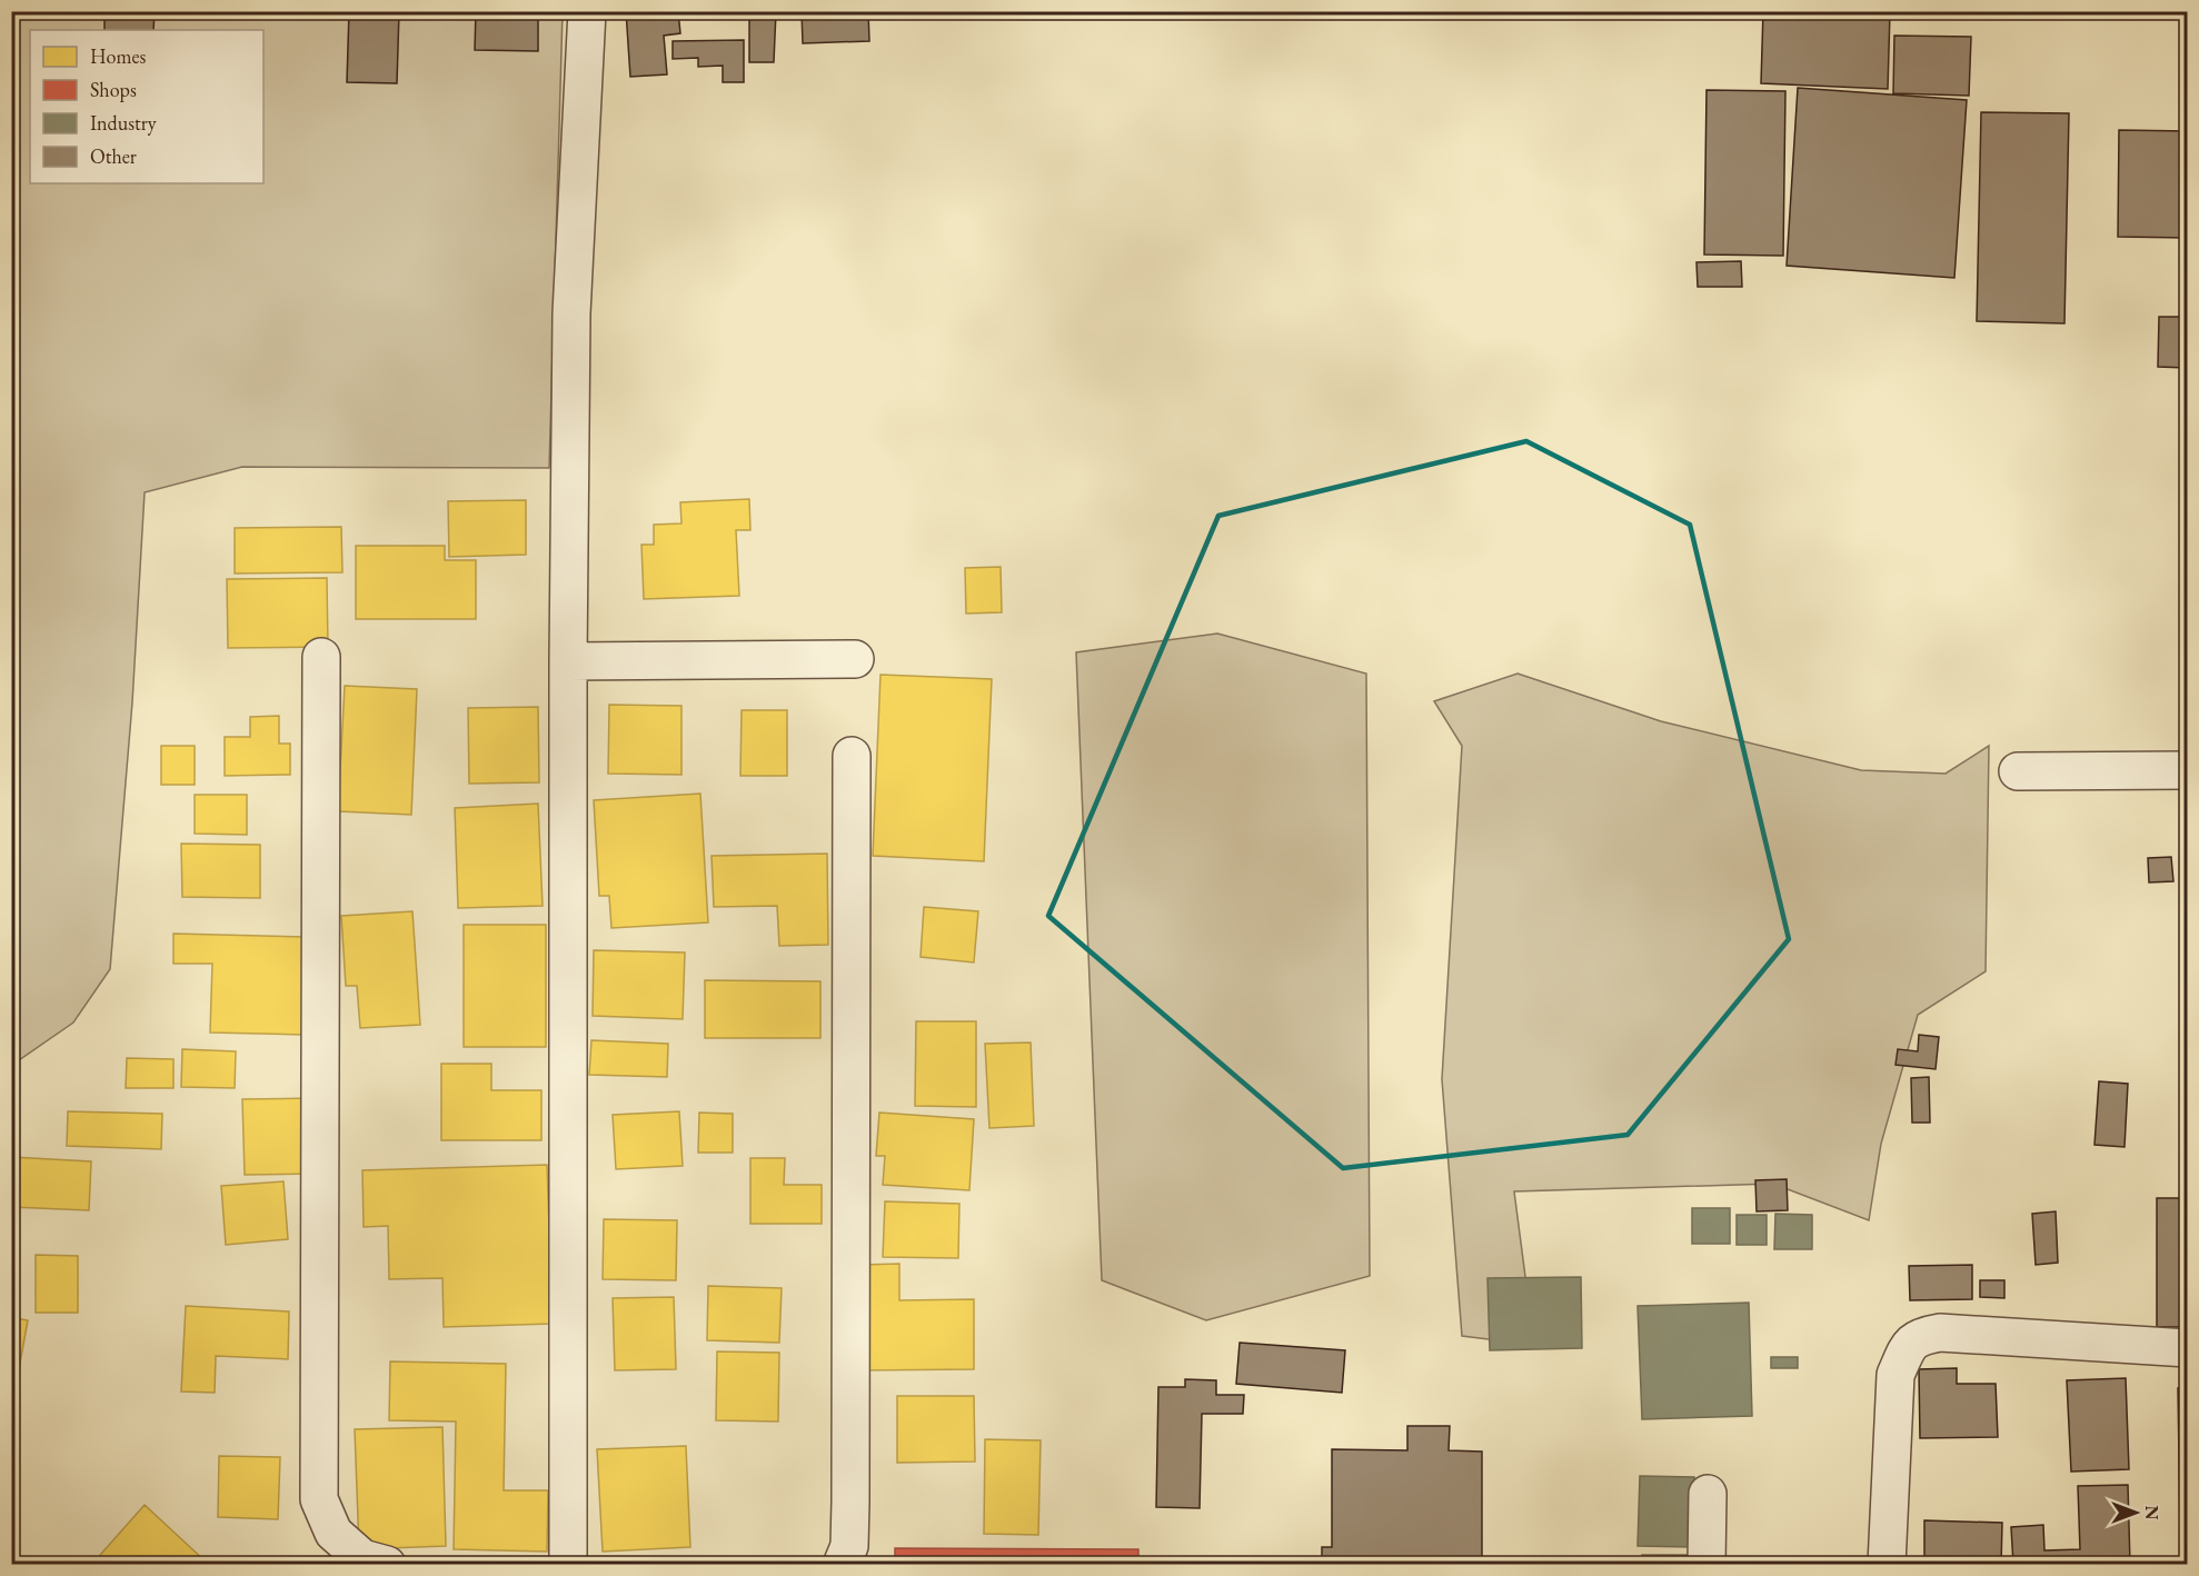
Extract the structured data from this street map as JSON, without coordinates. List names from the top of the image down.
{
  "legend": [
    "Homes",
    "Shops",
    "Industry",
    "Other"
  ],
  "north": "right"
}
